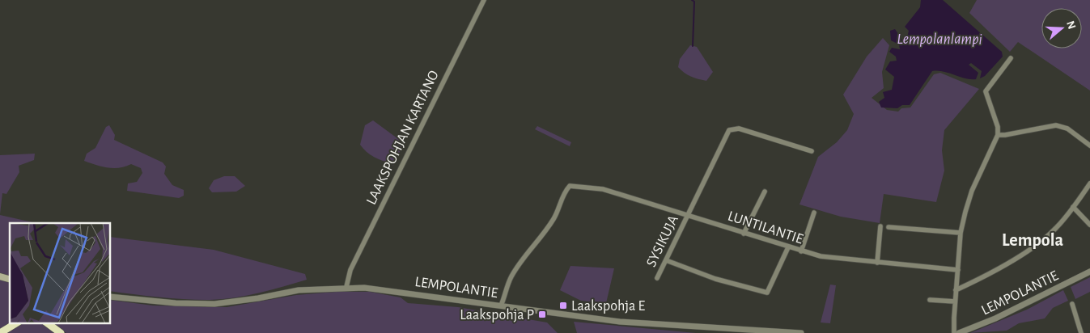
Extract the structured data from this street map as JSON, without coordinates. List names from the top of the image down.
{
  "streets": {
    "street": [
      "LAAKSPOHJAN KARTANO",
      "LUNTILANTIE",
      "SYSIKUJA",
      "LEMPOLANTIE"
    ]
  },
  "crossings": [
    ["LAAKSPOHJAN KARTANO", "LEMPOLANTIE"],
    ["LUNTILANTIE", "SYSIKUJA"],
    ["LUNTILANTIE", "LEMPOLANTIE"]
  ],
  "districts": ["Lempola"],
  "water": ["Lempolanlampi"],
  "places": {
    "transit": ["Laakspohja E", "Laakspohja P"]
  },
  "north": "right"
}
